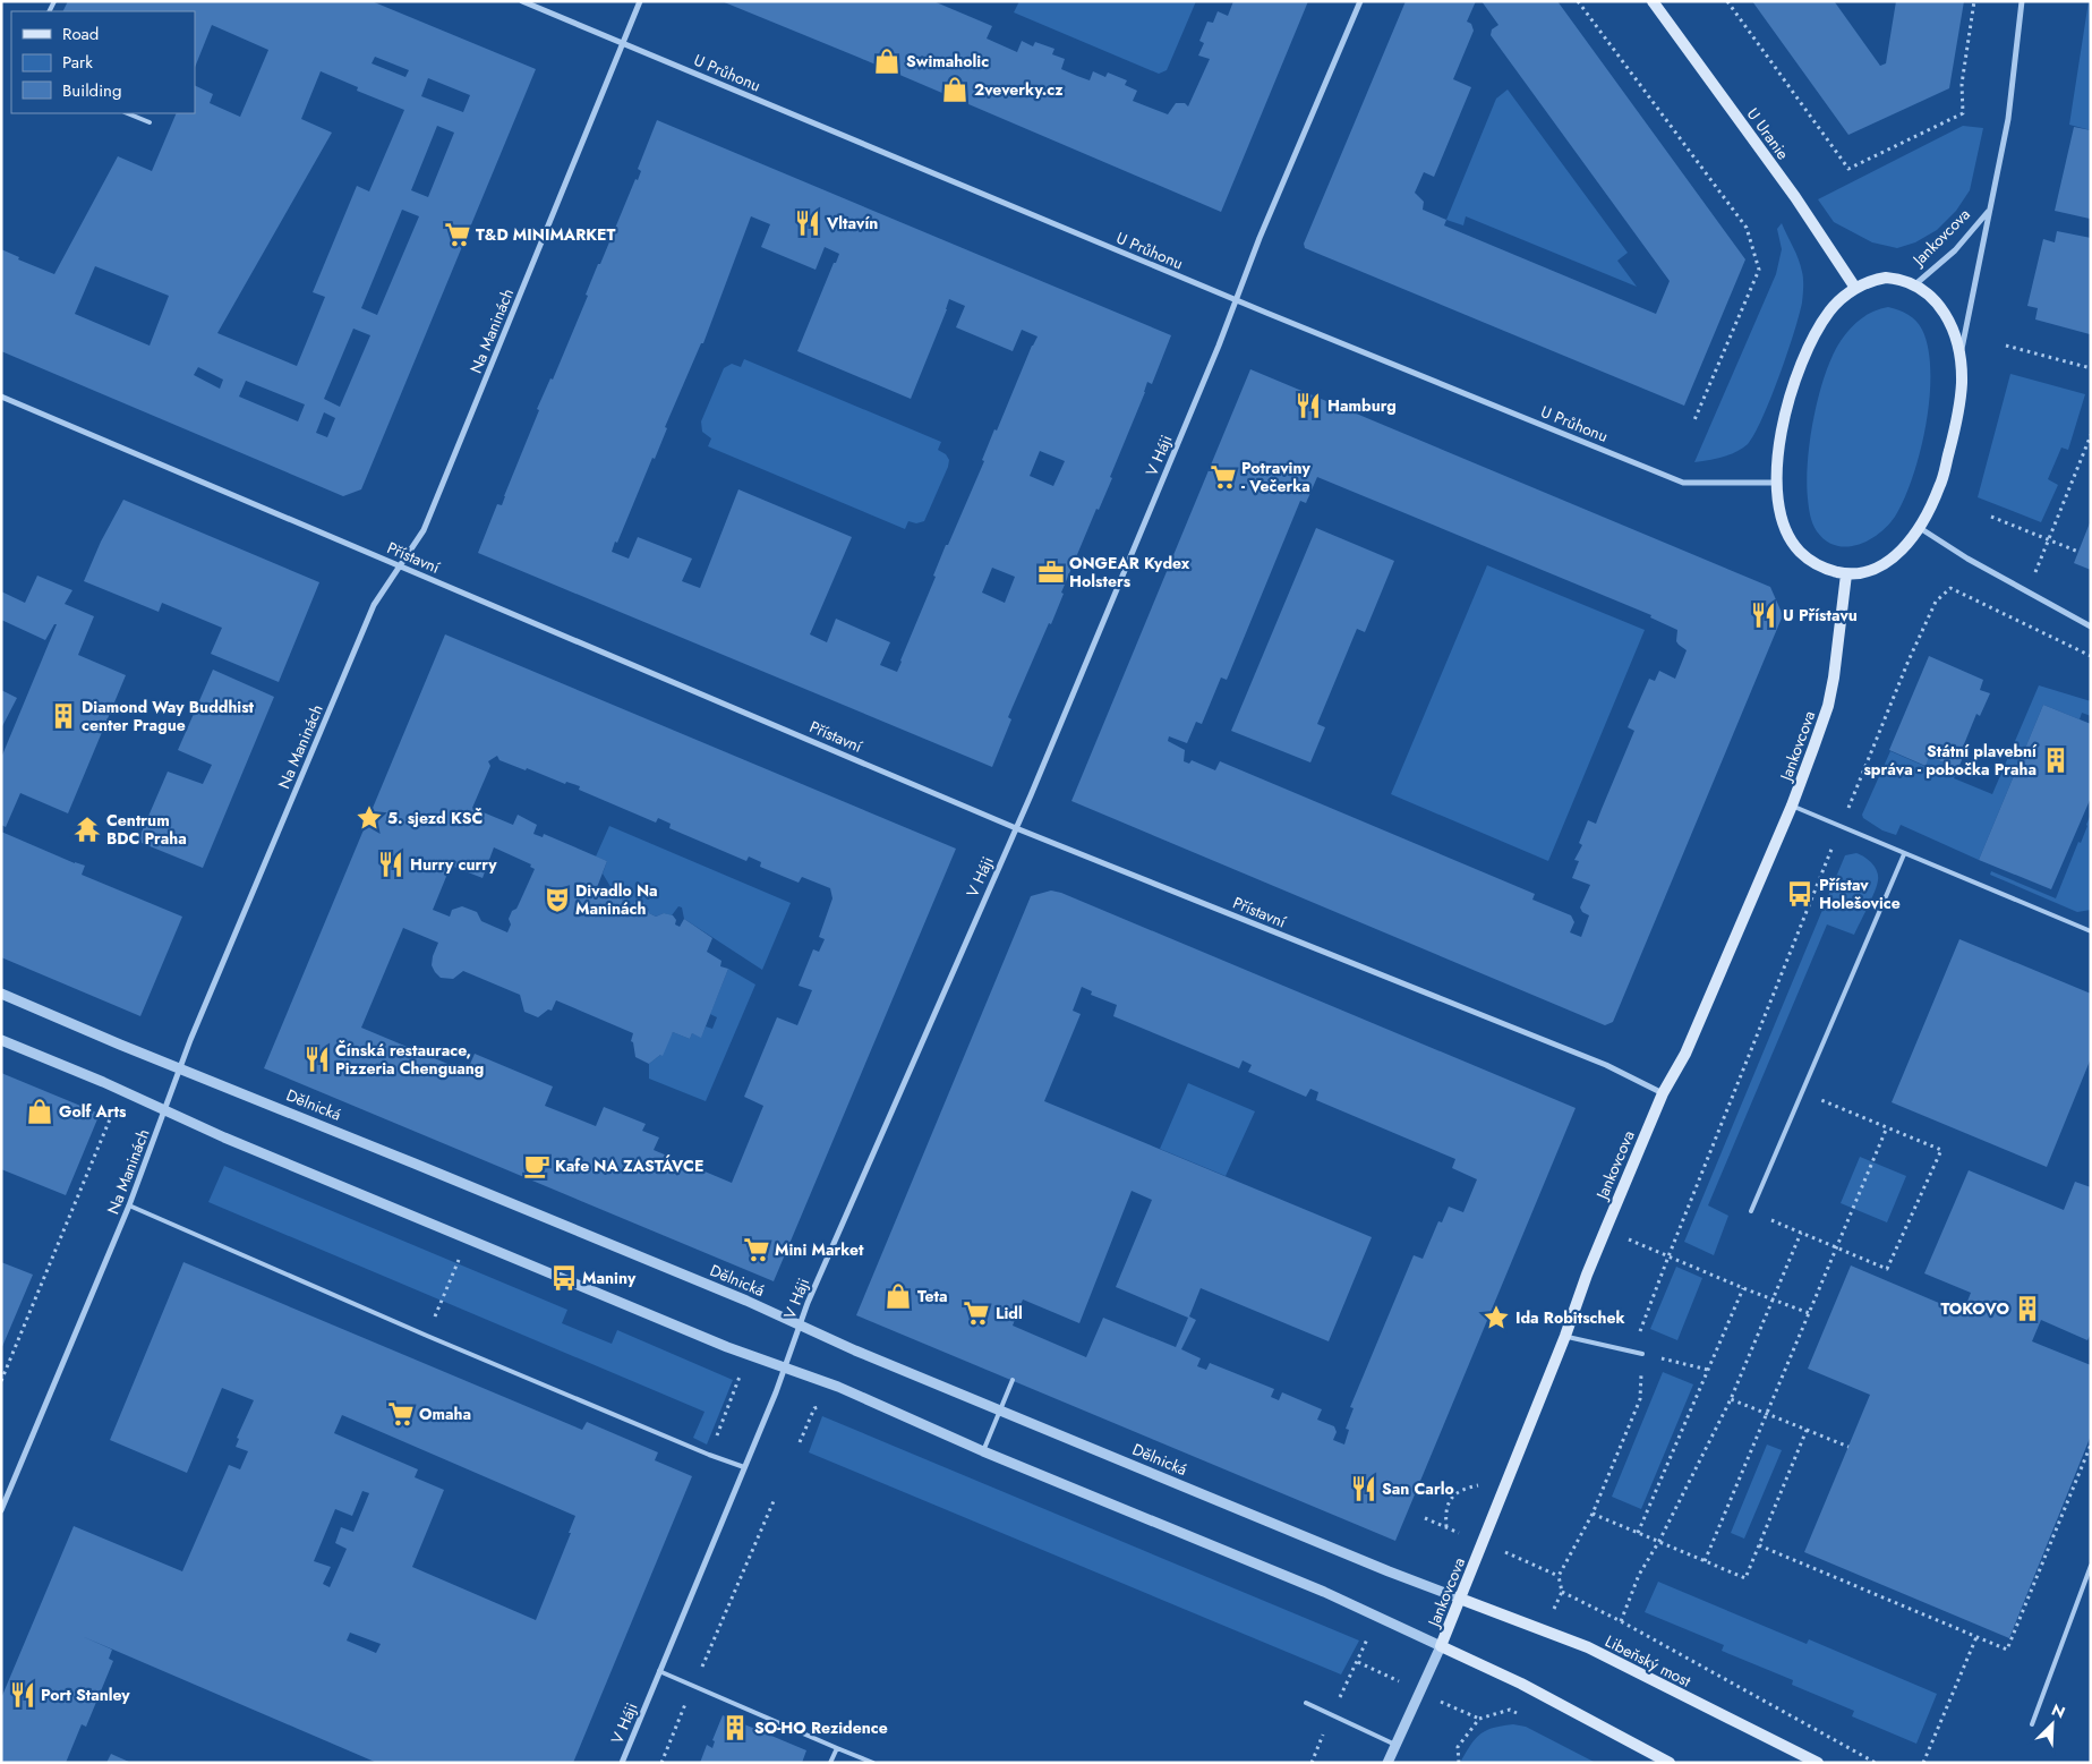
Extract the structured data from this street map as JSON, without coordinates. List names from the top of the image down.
{
  "streets": {
    "main road": ["U Uranie", "Jankovcova", "Libeňský most"],
    "street": [
      "U Průhonu",
      "Na Maninách",
      "V Háji",
      "Přístavní",
      "Dělnická"
    ]
  },
  "crossings": [
    ["U Průhonu", "Jankovcova"],
    ["U Průhonu", "Na Maninách"],
    ["U Průhonu", "V Háji"],
    ["U Uranie", "Jankovcova"],
    ["Jankovcova", "Přístavní"],
    ["Jankovcova", "Dělnická"],
    ["Jankovcova", "Libeňský most"],
    ["Na Maninách", "Přístavní"],
    ["Na Maninách", "Dělnická"],
    ["V Háji", "Přístavní"],
    ["V Háji", "Dělnická"],
    ["Dělnická", "Libeňský most"]
  ],
  "places": {
    "shop": [
      "Swimaholic",
      "2veverky.cz",
      "Golf Arts",
      "Teta"
    ],
    "restaurant": [
      "Vltavín",
      "Hamburg",
      "U Přístavu",
      "Hurry curry",
      "Čínská restaurace, Pizzeria Chenguang",
      "San Carlo",
      "Port Stanley"
    ],
    "supermarket": [
      "T&D MINIMARKET",
      "Potraviny - Večerka",
      "Mini Market",
      "Lidl",
      "Omaha"
    ],
    "office": ["ONGEAR Kydex Holsters"],
    "building": [
      "Diamond Way Buddhist center Prague",
      "Státní plavební správa - pobočka Praha",
      "TOKOVO",
      "SO-HO Rezidence"
    ],
    "place": ["5. sjezd KSČ", "Ida Robitschek"],
    "temple": ["Centrum BDC Praha"],
    "bus stop": ["Přístav Holešovice", "Maniny"],
    "theatre": ["Divadlo Na Maninách"],
    "cafe": ["Kafe NA ZASTÁVCE"]
  },
  "legend": ["Road", "Park", "Building"],
  "north": "top right"
}
